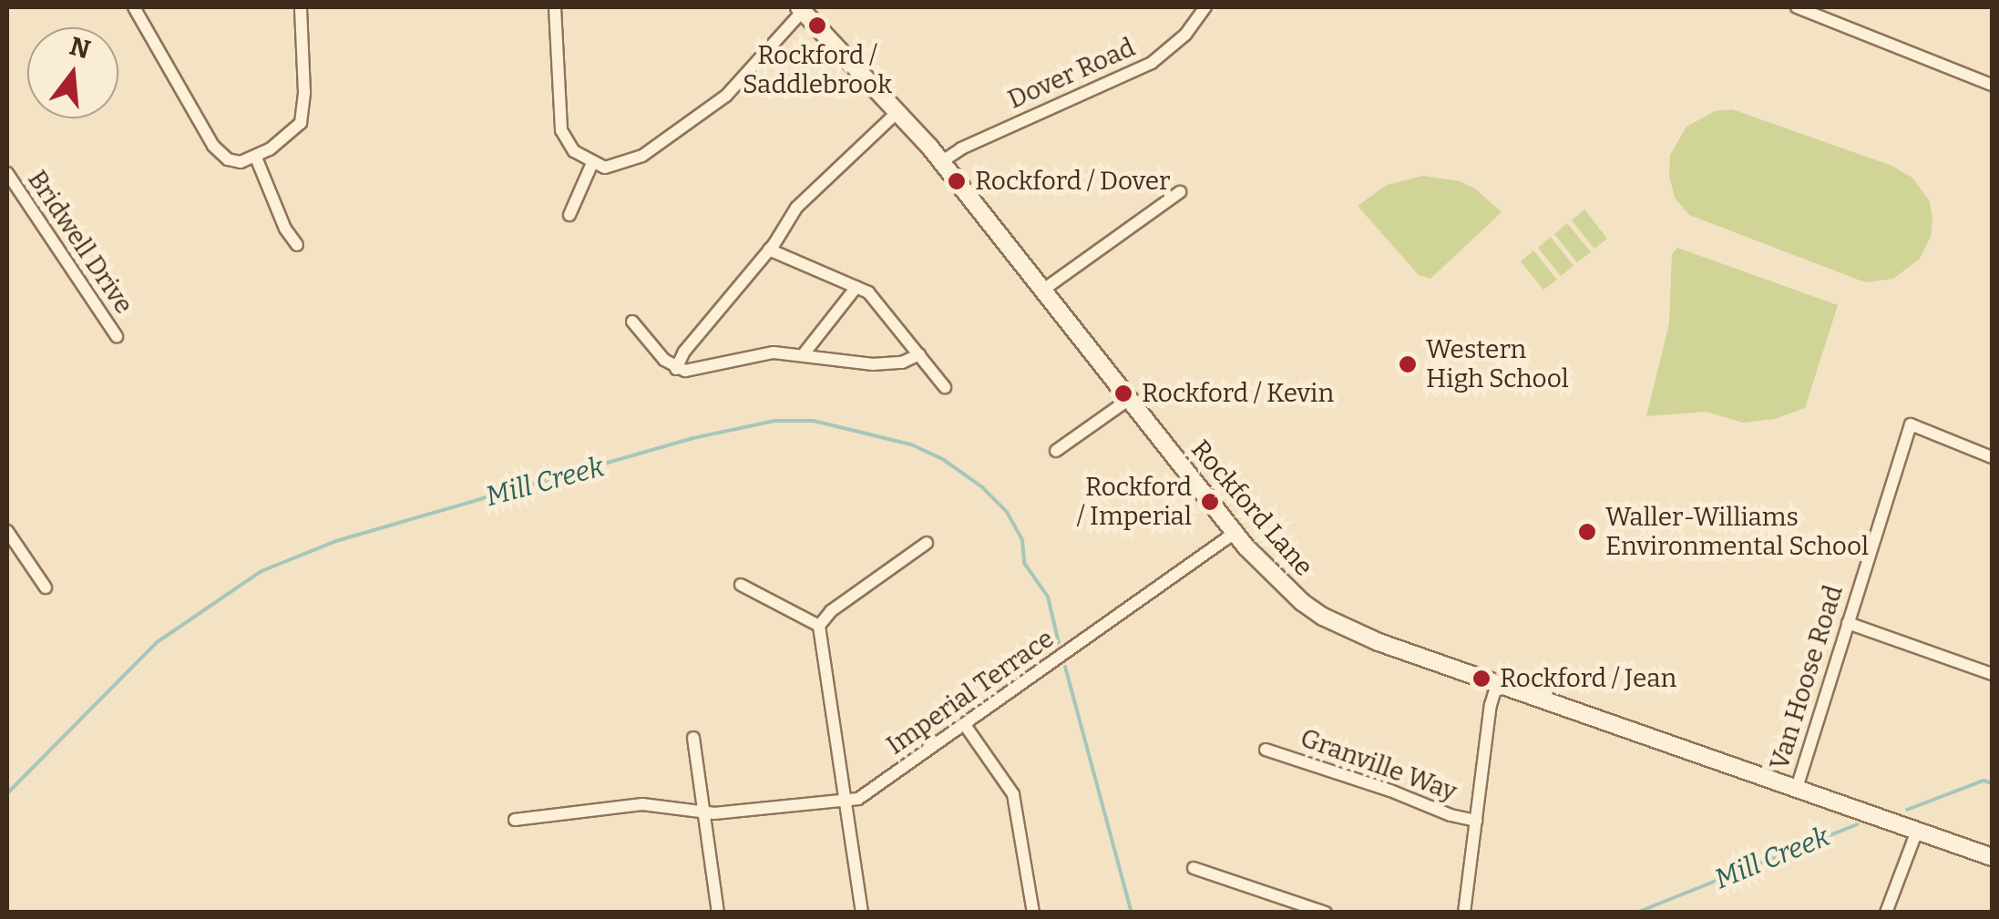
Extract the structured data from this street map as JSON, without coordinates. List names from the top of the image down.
{
  "streets": {
    "main road": ["Rockford Lane"],
    "street": [
      "Dover Road",
      "Bridwell Drive",
      "Van Hoose Road",
      "Imperial Terrace",
      "Granville Way"
    ]
  },
  "crossings": [
    ["Dover Road", "Rockford Lane"],
    ["Rockford Lane", "Van Hoose Road"],
    ["Rockford Lane", "Imperial Terrace"]
  ],
  "water": ["Mill Creek"],
  "places": [
    "Rockford / Saddlebrook",
    "Rockford / Dover",
    "Western High School",
    "Rockford / Kevin",
    "Rockford / Imperial",
    "Waller-Williams Environmental School",
    "Rockford / Jean"
  ],
  "north": "top"
}
